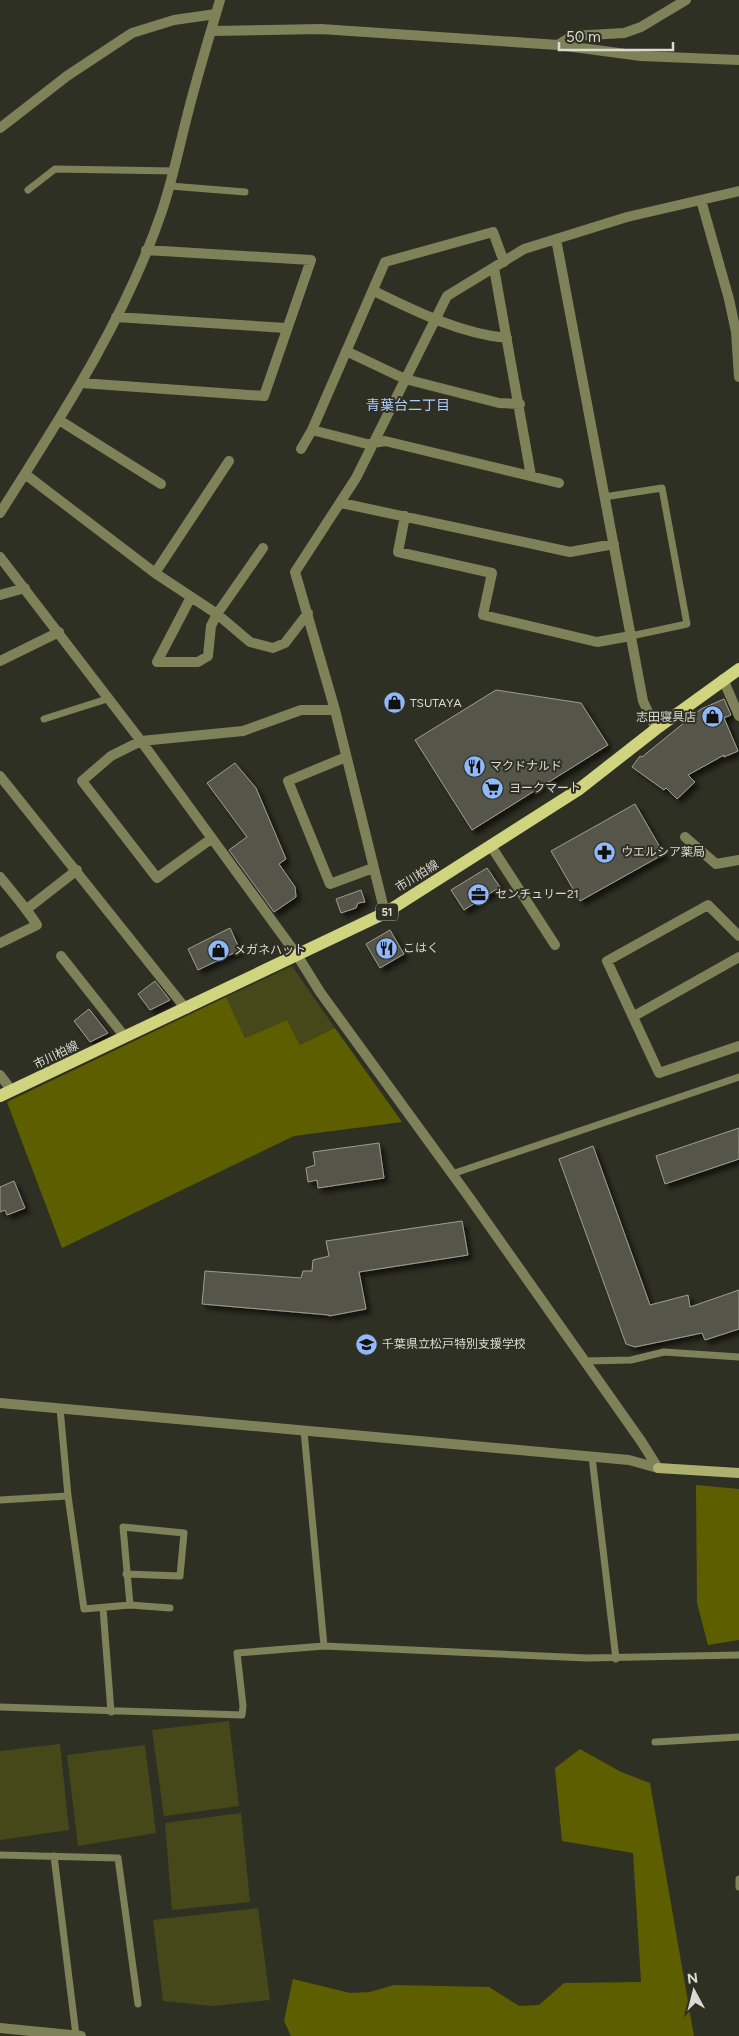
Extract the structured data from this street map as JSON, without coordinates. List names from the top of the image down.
{
  "streets": {
    "main road": ["市川柏線", "51"]
  },
  "districts": ["青葉台二丁目"],
  "places": {
    "shop": ["TSUTAYA", "志田寝具店", "メガネハット"],
    "restaurant": ["マクドナルド", "こはく"],
    "supermarket": ["ヨークマート"],
    "pharmacy": ["ウエルシア薬局"],
    "office": ["センチュリー21"],
    "school or university": ["千葉県立松戸特別支援学校"]
  },
  "scale_bar": "50 m",
  "north": "top"
}
